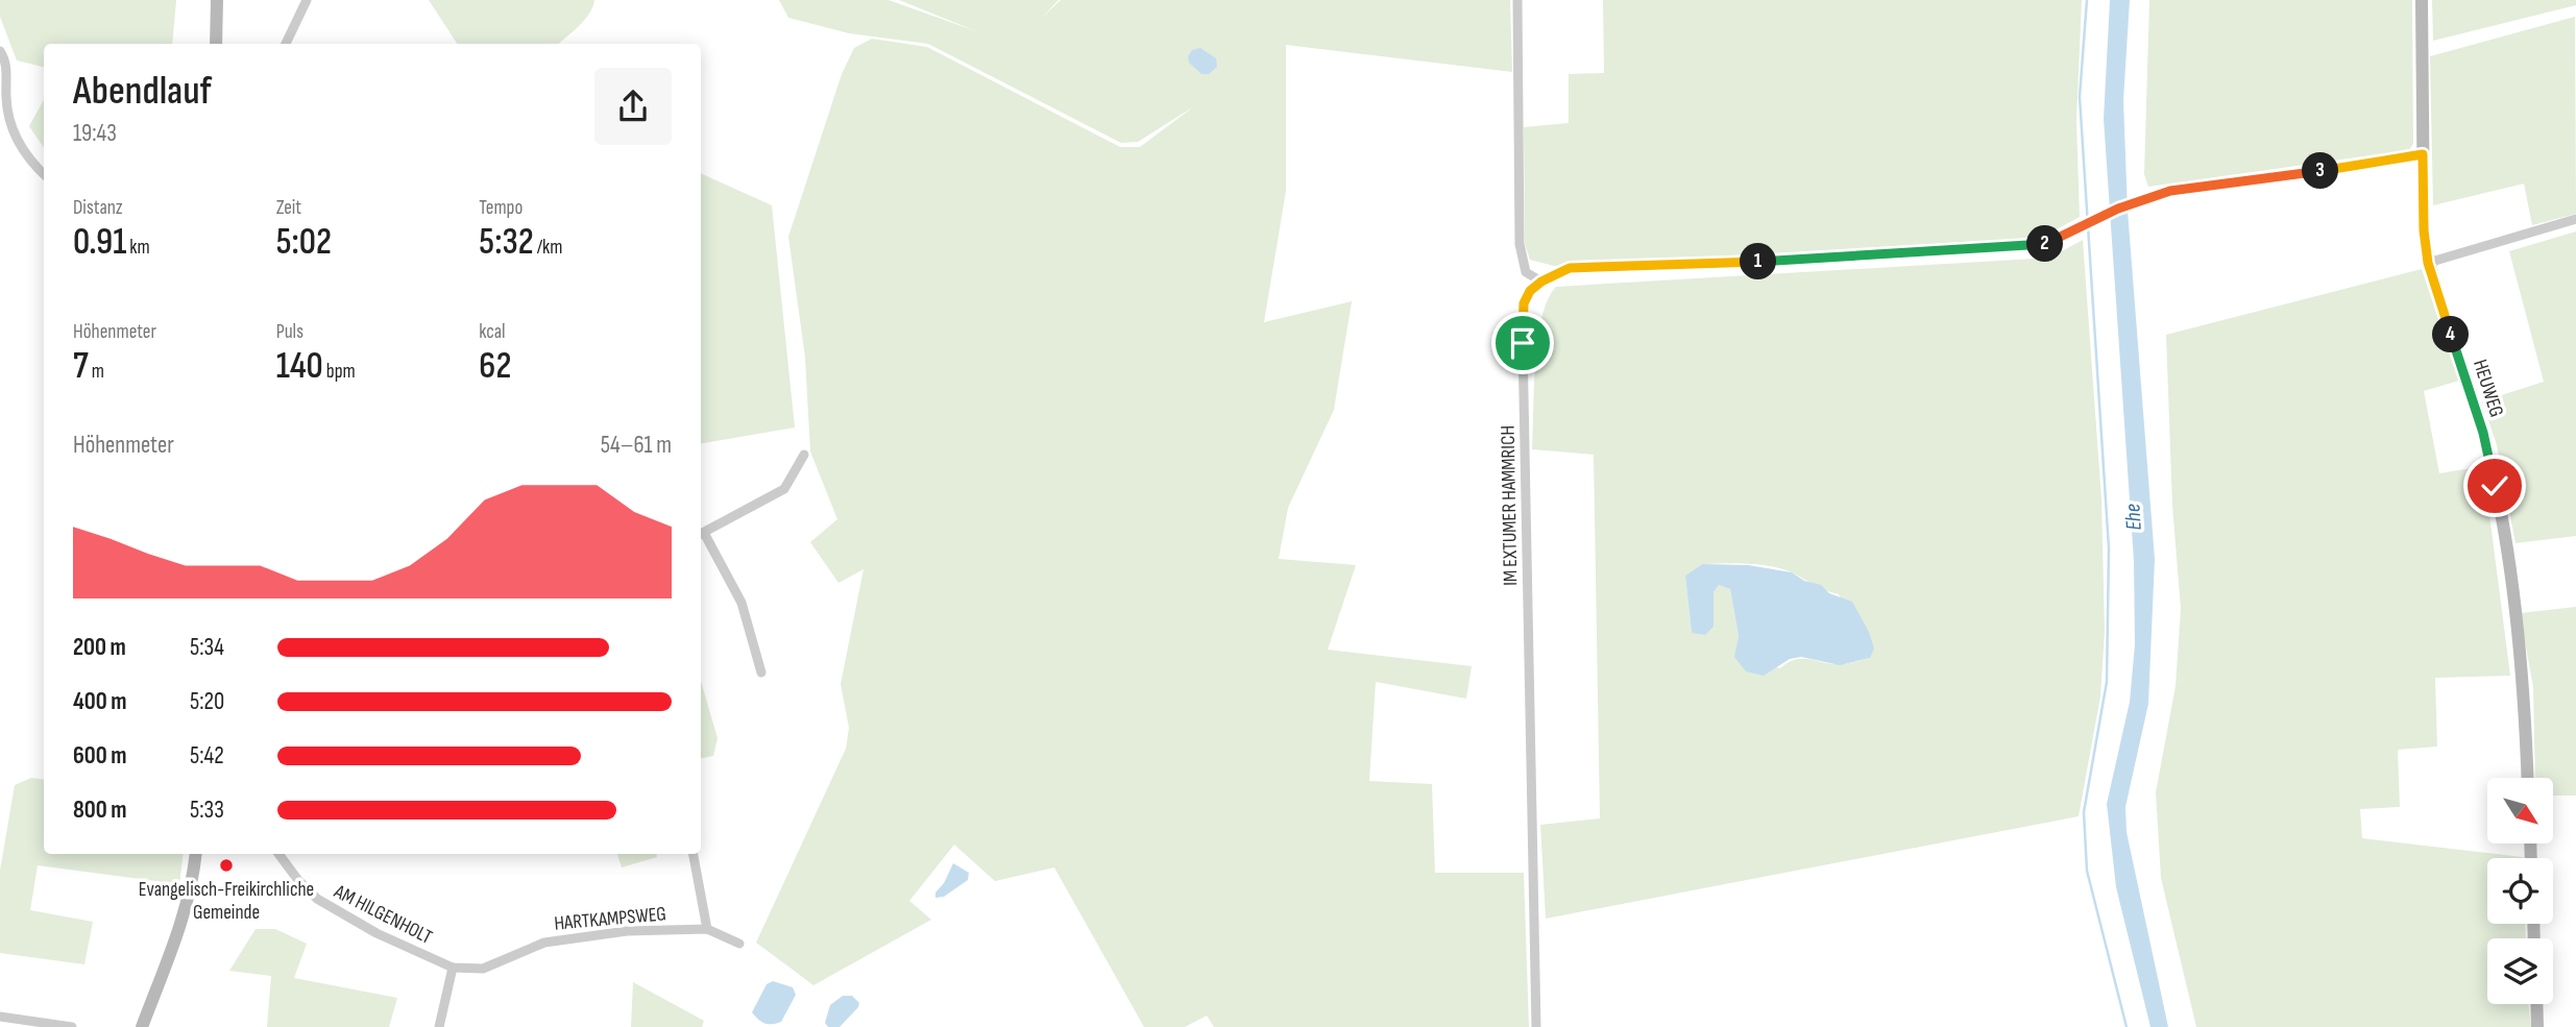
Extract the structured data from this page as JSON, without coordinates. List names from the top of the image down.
{
  "streets": {
    "street": [
      "HEUWEG",
      "IM EXTUMER HAMMRICH",
      "AM HILGENHOLT",
      "HARTKAMPSWEG"
    ]
  },
  "crossings": [
    ["AM HILGENHOLT", "HARTKAMPSWEG"]
  ],
  "water": ["Ehe"],
  "places": ["Evangelisch-Freikirchliche Gemeinde"],
  "north": "bottom right",
  "page": {
    "heading": ["Abendlauf", "19:43"],
    "pins": [
      "3",
      "2",
      "1",
      "4"
    ],
    "stats": [
      ["Distanz", "0.91 km"],
      ["Zeit", "5:02"],
      ["Tempo", "5:32 /km"],
      ["Höhenmeter", "7 m"],
      ["Puls", "140 bpm"],
      ["kcal", "62"]
    ],
    "chart": ["Höhenmeter", "54–61 m"],
    "list": [
      {
        "name": "200 m",
        "note": "5:34"
      },
      {
        "name": "400 m",
        "note": "5:20"
      },
      {
        "name": "600 m",
        "note": "5:42"
      },
      {
        "name": "800 m",
        "note": "5:33"
      }
    ]
  }
}
